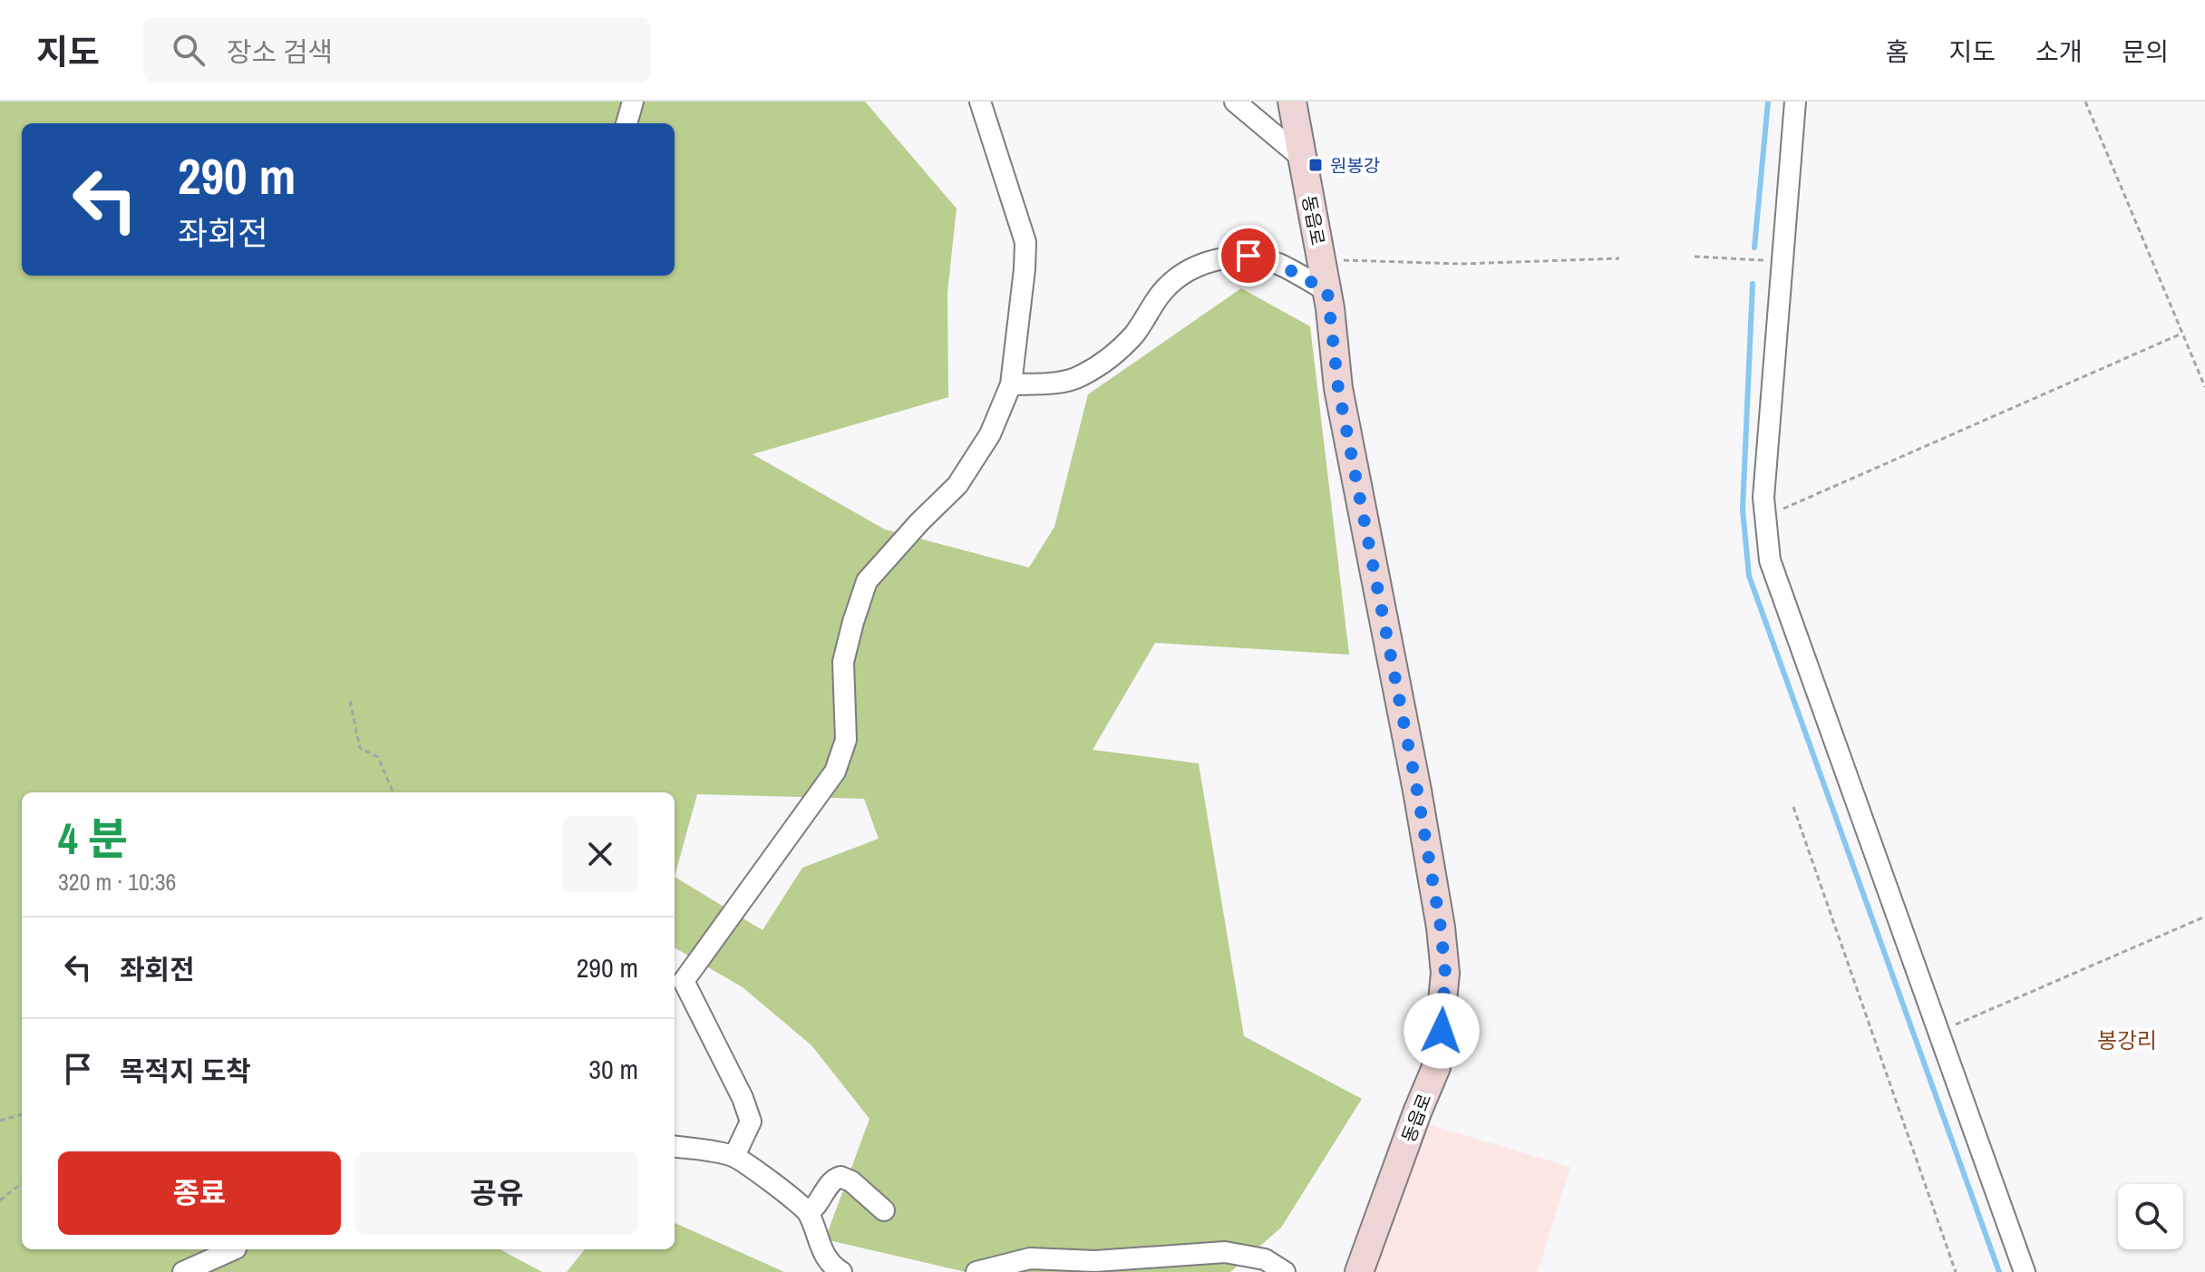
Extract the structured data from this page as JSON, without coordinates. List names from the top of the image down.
{
  "streets": {
    "main road": ["동읍로"]
  },
  "districts": ["봉강리"],
  "places": {
    "transit": ["원봉강"]
  },
  "page": {
    "header": "지도",
    "search": "장소 검색",
    "nav": [
      "홈",
      "지도",
      "소개",
      "문의"
    ],
    "turn": ["290 m", "좌회전"],
    "heading": ["4 분", "320 m · 10:36"],
    "list": [
      {
        "name": "좌회전",
        "value": "290 m"
      },
      {
        "name": "목적지 도착",
        "value": "30 m"
      }
    ],
    "buttons": ["종료", "공유"]
  }
}
